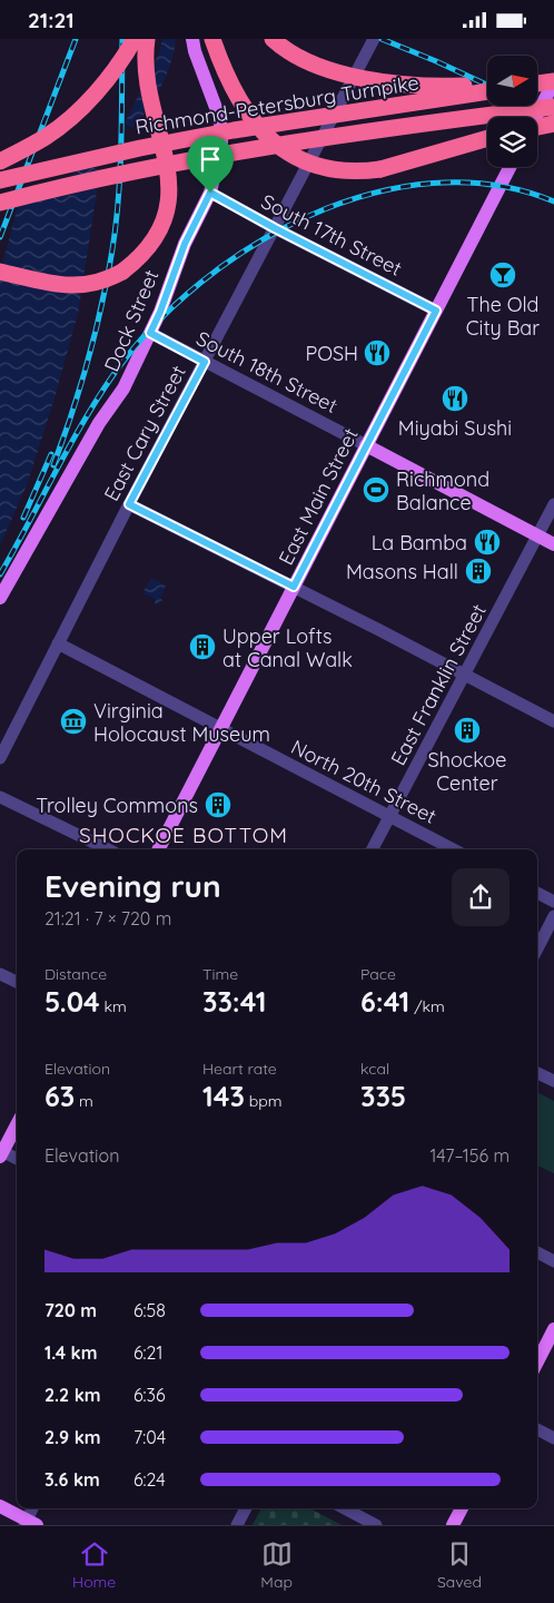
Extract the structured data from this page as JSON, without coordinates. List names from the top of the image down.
{
  "streets": {
    "highway": ["Richmond-Petersburg Turnpike"],
    "main road": ["Dock Street", "East Main Street"],
    "street": [
      "South 17th Street",
      "South 18th Street",
      "East Cary Street",
      "East Franklin Street",
      "North 20th Street"
    ]
  },
  "crossings": [
    ["South 17th Street", "Dock Street"],
    ["South 17th Street", "East Cary Street"],
    ["South 17th Street", "East Main Street"],
    ["Dock Street", "South 18th Street"],
    ["South 18th Street", "East Cary Street"],
    ["South 18th Street", "East Main Street"],
    ["East Cary Street", "North 20th Street"],
    ["East Main Street", "North 20th Street"],
    ["East Franklin Street", "North 20th Street"]
  ],
  "districts": ["SHOCKOE BOTTOM"],
  "places": {
    "bar": ["The Old City Bar"],
    "restaurant": ["POSH", "Miyabi Sushi", "La Bamba"],
    "sports": ["Richmond Balance"],
    "building": [
      "Masons Hall",
      "Upper Lofts at Canal Walk",
      "Shockoe Center",
      "Trolley Commons"
    ],
    "museum": ["Virginia Holocaust Museum"]
  },
  "north": "right",
  "page": {
    "status": "21:21",
    "heading": ["Evening run", "21:21 · 7 × 720 m"],
    "stats": [
      ["Distance", "5.04 km"],
      ["Time", "33:41"],
      ["Pace", "6:41 /km"],
      ["Elevation", "63 m"],
      ["Heart rate", "143 bpm"],
      ["kcal", "335"]
    ],
    "chart": ["Elevation", "147–156 m"],
    "list": [
      {
        "name": "720 m",
        "note": "6:58"
      },
      {
        "name": "1.4 km",
        "note": "6:21"
      },
      {
        "name": "2.2 km",
        "note": "6:36"
      },
      {
        "name": "2.9 km",
        "note": "7:04"
      },
      {
        "name": "3.6 km",
        "note": "6:24"
      }
    ],
    "tabs": ["Home", "Map", "Saved"]
  }
}
